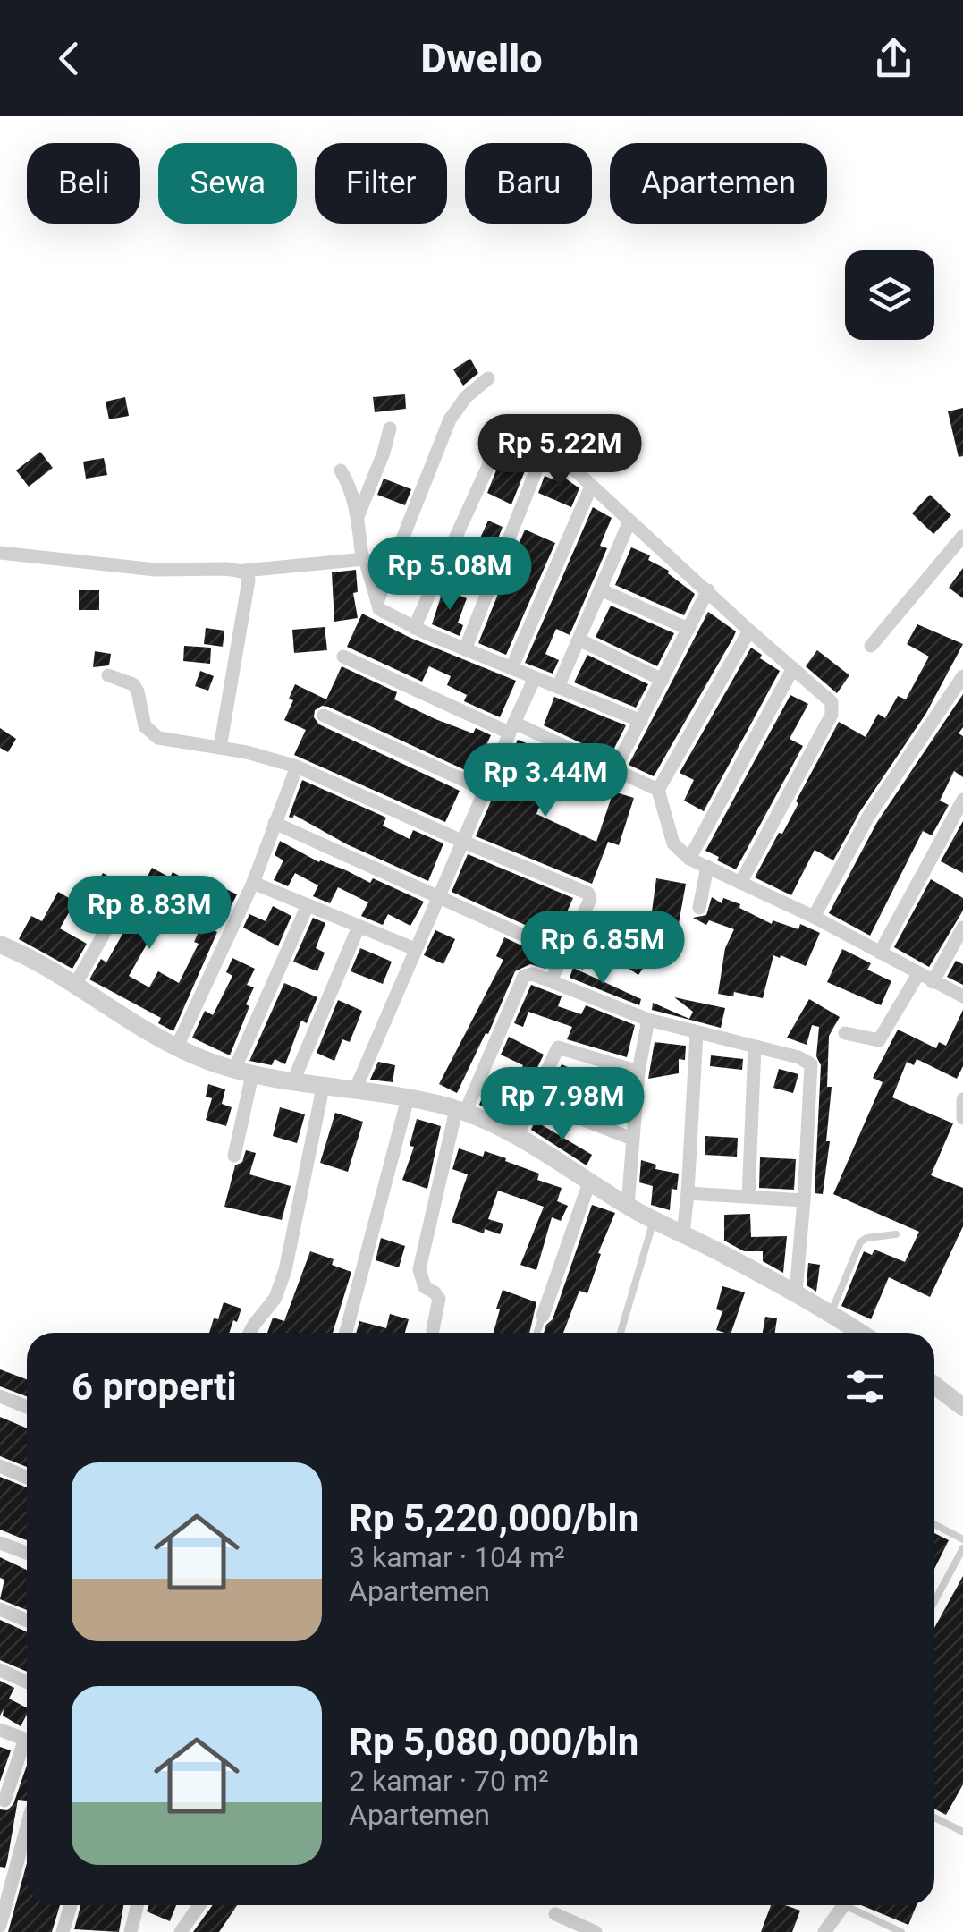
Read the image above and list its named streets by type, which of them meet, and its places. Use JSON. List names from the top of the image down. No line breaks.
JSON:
{"page":{"header":"Dwello","chip":["Beli","Sewa","Filter","Baru","Apartemen"],"price":["Rp 5.22M","Rp 5.08M","Rp 3.44M","Rp 8.83M","Rp 6.85M","Rp 7.98M"],"heading":"6 properti","list":[{"name":"Rp 5,220,000/bln","note":"3 kamar · 104 m² · Apartemen"},{"name":"Rp 5,080,000/bln","note":"2 kamar · 70 m² · Apartemen"}]}}
